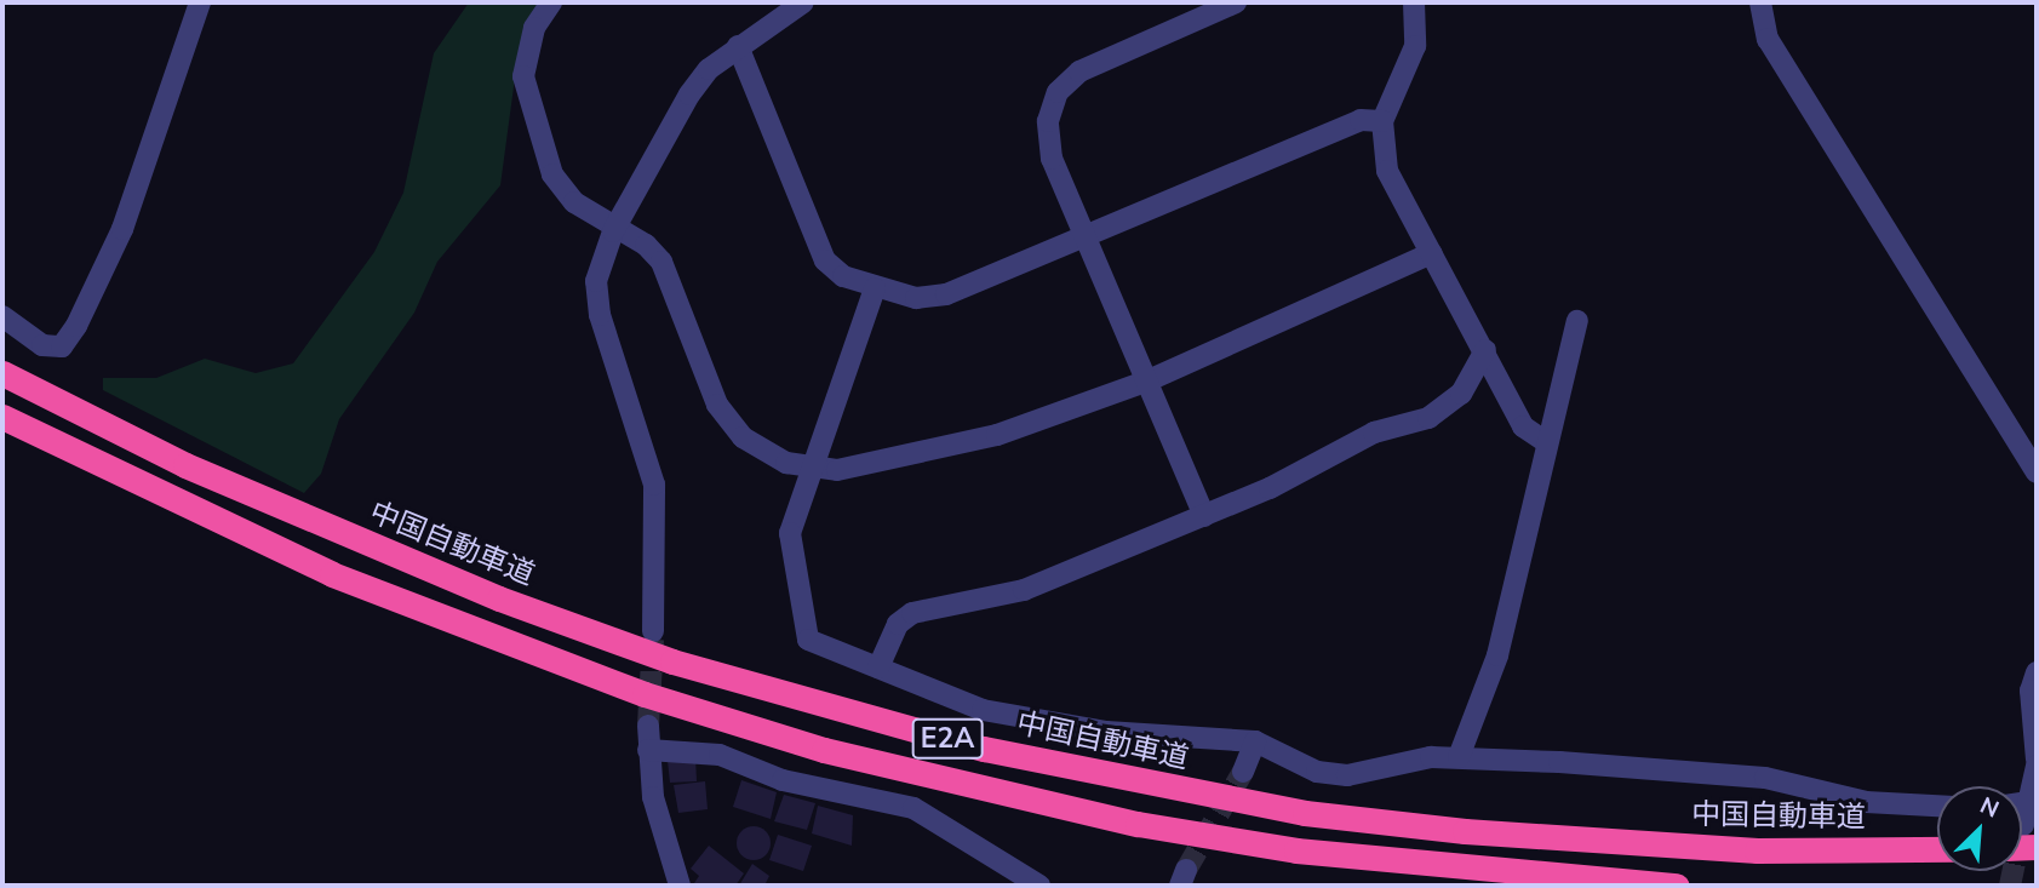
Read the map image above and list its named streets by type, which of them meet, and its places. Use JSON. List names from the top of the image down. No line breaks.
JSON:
{"streets":{"highway":["中国自動車道","E2A"]},"north":"top right"}
